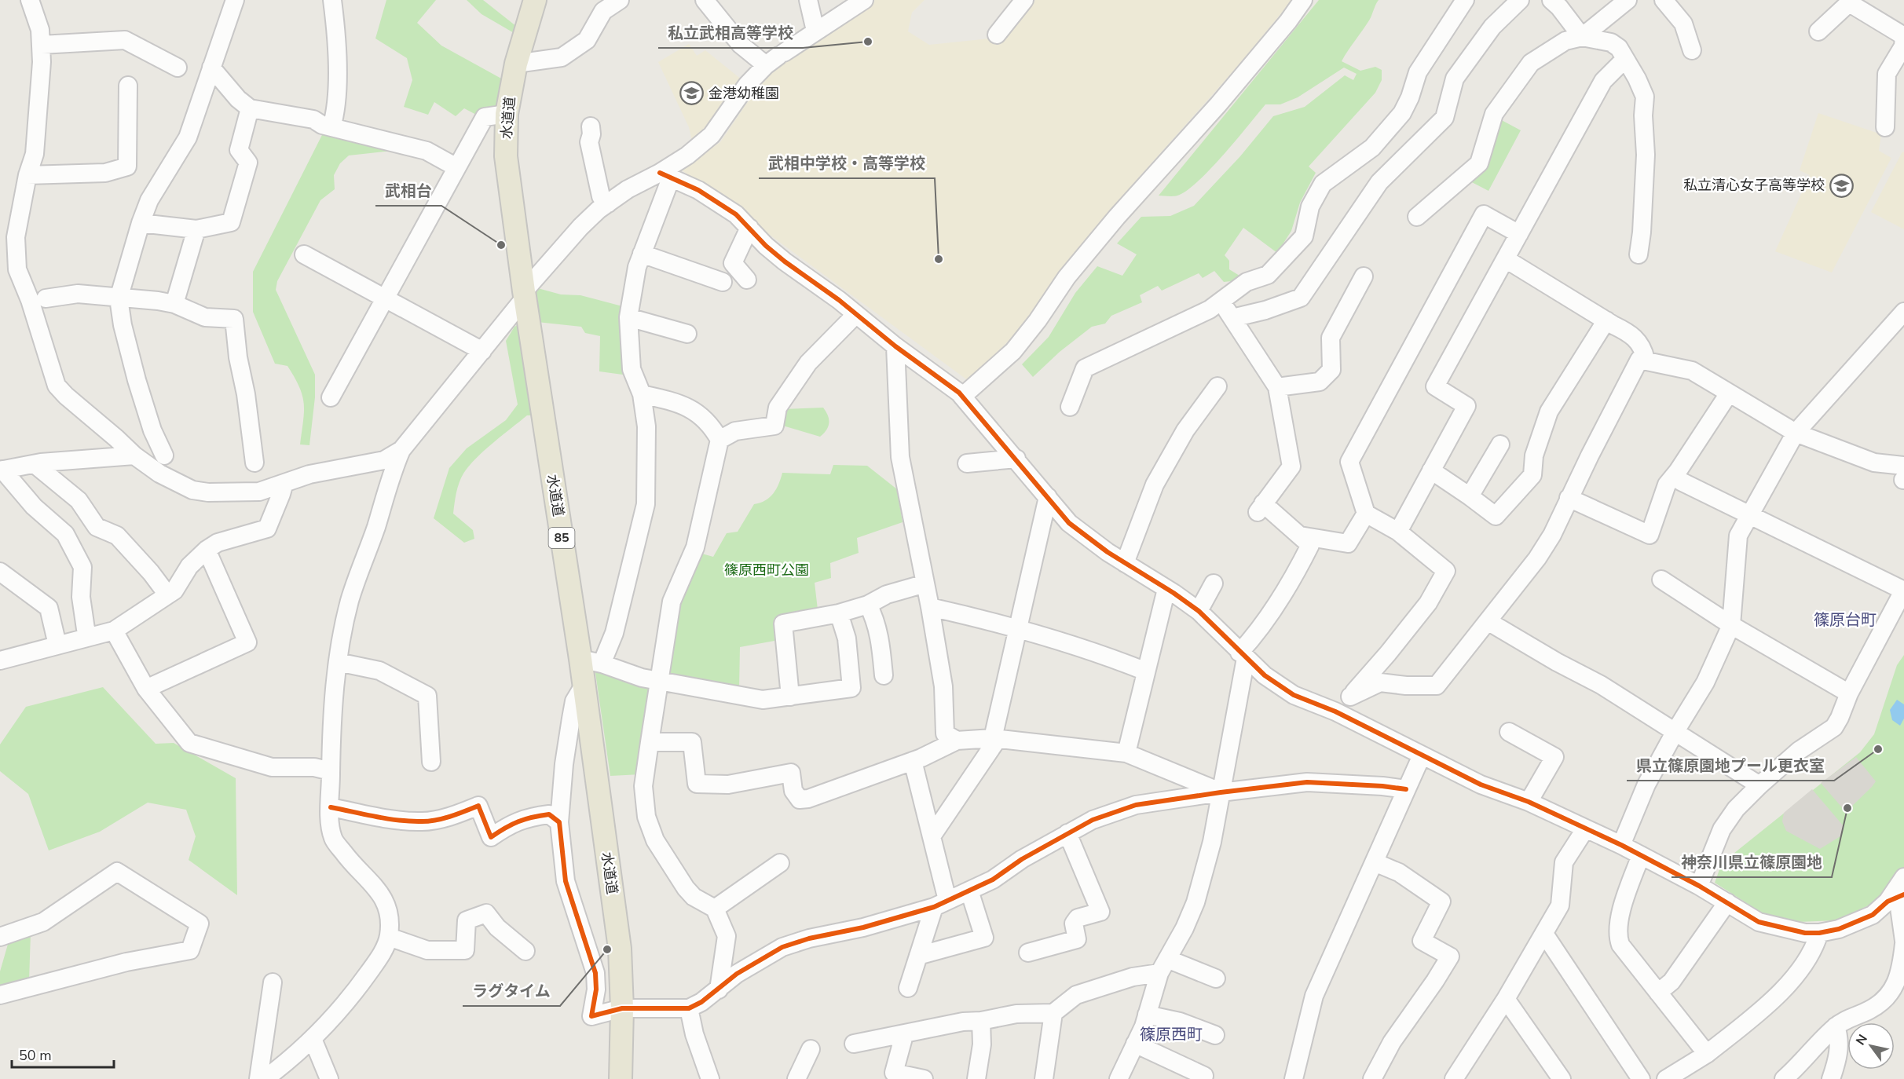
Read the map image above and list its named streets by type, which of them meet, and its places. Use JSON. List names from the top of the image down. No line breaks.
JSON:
{"streets":{"main road":["水道道","85"]},"districts":["篠原台町","篠原西町"],"parks":["篠原西町公園"],"places":{"other":["私立武相高等学校","武相台","武相中学校・高等学校","県立篠原園地プール更衣室","神奈川県立篠原園地","ラグタイム"],"school or university":["金港幼稚園","私立清心女子高等学校"]},"scale_bar":"50 m","north":"top left"}
